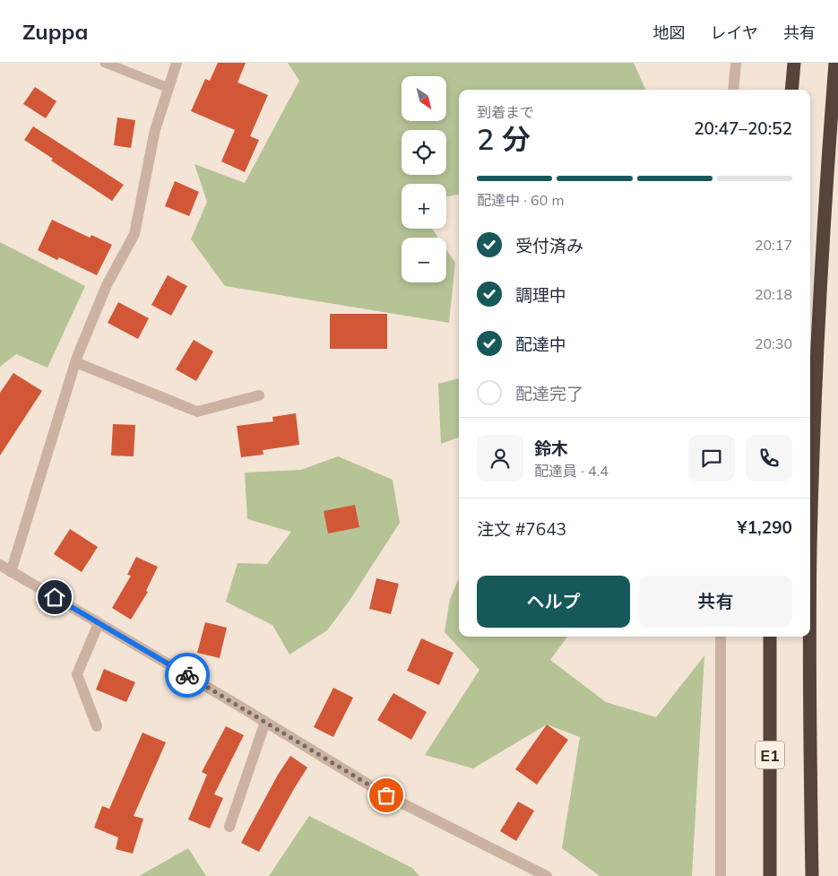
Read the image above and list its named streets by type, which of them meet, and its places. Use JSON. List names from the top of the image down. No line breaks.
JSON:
{"streets":{"highway":["E1"]},"north":"bottom right","page":{"header":"Zuppa","nav":["地図","レイヤ","共有"],"map_buttons":["+","−"],"heading":["2 分","到着まで","20:47–20:52"],"panel":["鈴木","配達員 · 4.4","注文 #7643","¥1,290"],"bar":"配達中 · 60 m","list":[["受付済み","20:17"],["調理中","20:18"],["配達中","20:30"],"配達完了"],"buttons":["ヘルプ","共有"]}}
